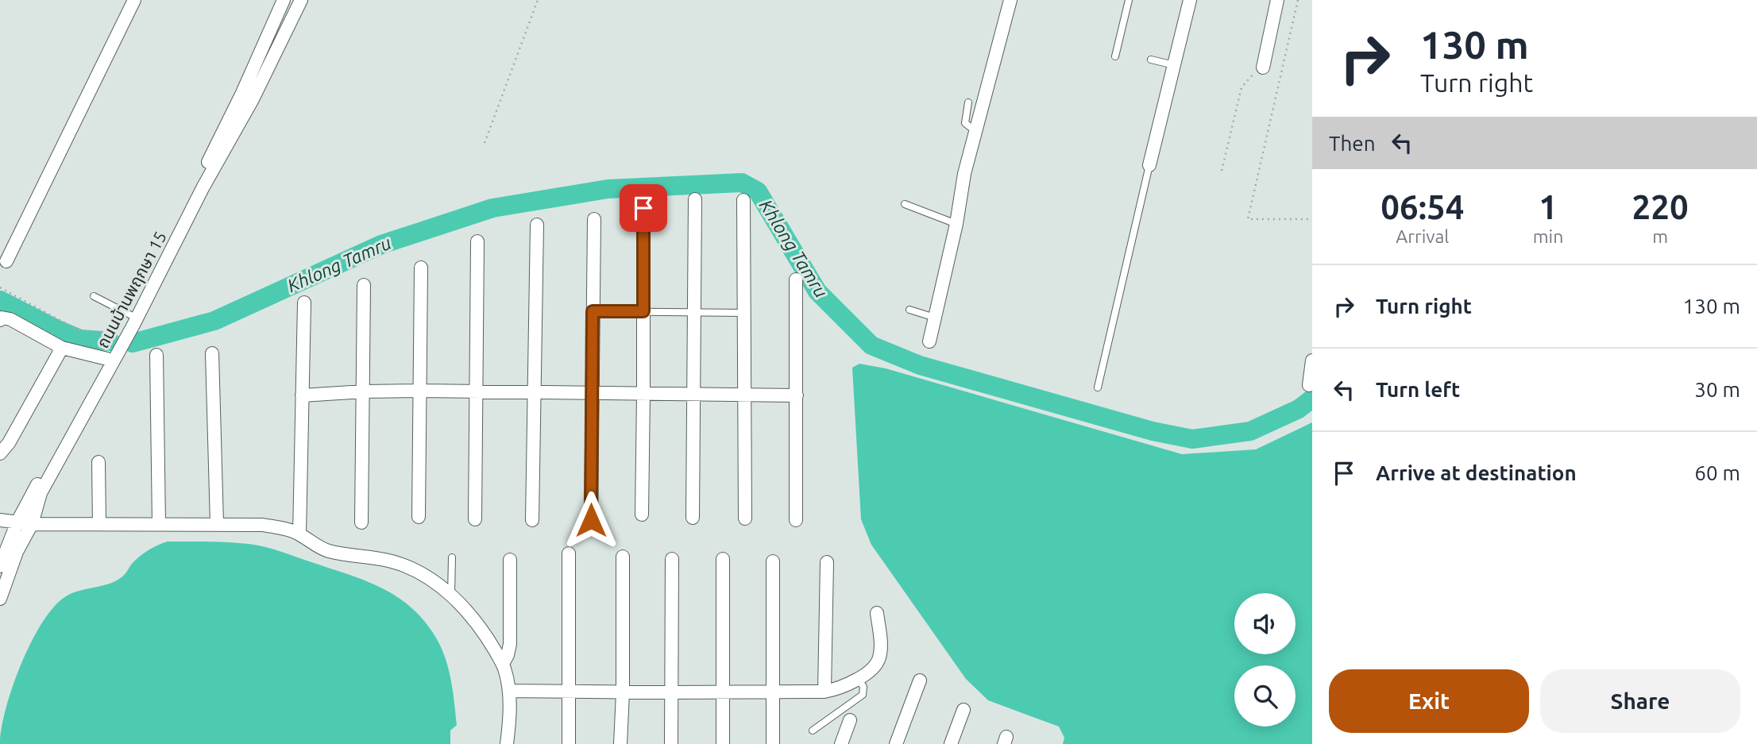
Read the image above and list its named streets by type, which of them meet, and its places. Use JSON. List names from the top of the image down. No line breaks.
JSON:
{"streets":{"street":["ถนนบ้านพฤกษา 15"]},"water":["Khlong Tamru"],"page":{"turn":["130 m","Turn right"],"then":"Then","eta":["06:54","Arrival","1","min","220","m"],"list":[{"name":"Turn right","value":"130 m"},{"name":"Turn left","value":"30 m"},{"name":"Arrive at destination","value":"60 m"}],"buttons":["Exit","Share"]}}
